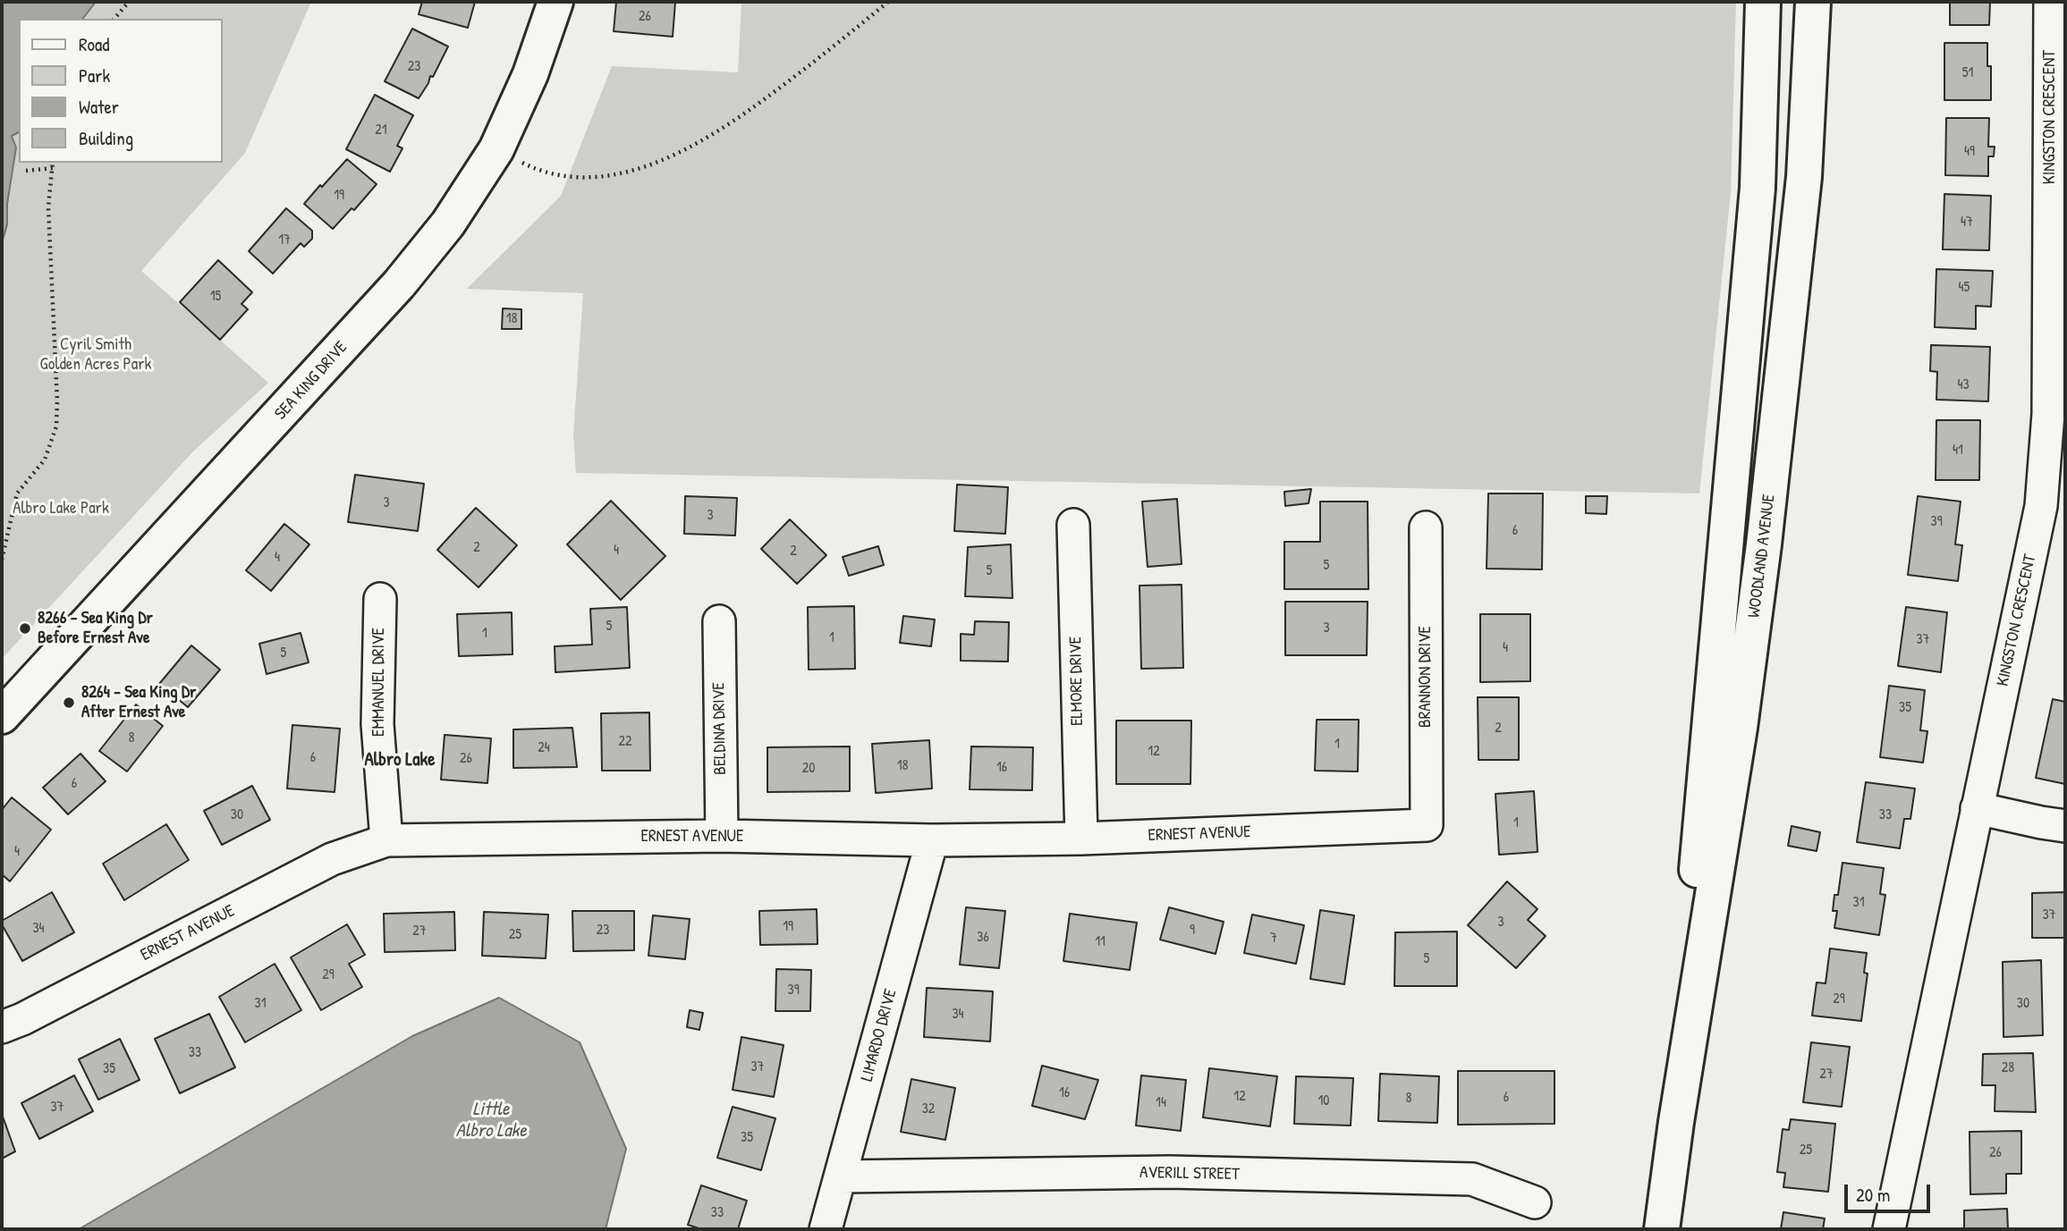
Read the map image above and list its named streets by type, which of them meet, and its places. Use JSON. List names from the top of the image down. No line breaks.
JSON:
{"streets":{"main road":["SEA KING DRIVE","WOODLAND AVENUE"],"street":["KINGSTON CRESCENT","BRANNON DRIVE","ELMORE DRIVE","EMMANUEL DRIVE","BELDINA DRIVE","ERNEST AVENUE","LIMARDO DRIVE","AVERILL STREET"]},"crossings":[["BRANNON DRIVE","ERNEST AVENUE"],["ELMORE DRIVE","ERNEST AVENUE"],["EMMANUEL DRIVE","ERNEST AVENUE"],["BELDINA DRIVE","ERNEST AVENUE"],["ERNEST AVENUE","LIMARDO DRIVE"],["LIMARDO DRIVE","AVERILL STREET"]],"districts":["Albro Lake"],"water":["Little Albro Lake"],"parks":["Cyril Smith Golden Acres Park","Albro Lake Park"],"places":["8266 - Sea King Dr Before Ernest Ave","8264 - Sea King Dr After Ernest Ave"],"house_numbers":["26","23","51","21","49","19","47","17","45","15","18","43","41","3","3","39","6","2","4","2","4","5","5","5","3","1","1","37","4","5","35","2","8","22","1","24","12","6","26","18","16","20","6","30","33","1","4","31","37","3","19","34","23","9","27","25","36","7","11","5","29","39","29","31","30","34","33","37","28","35","27","16","12","6","8","10","14","37","32","35","25","26","33"],"legend":["Road","Park","Water","Building"],"scale_bar":"20 m"}
